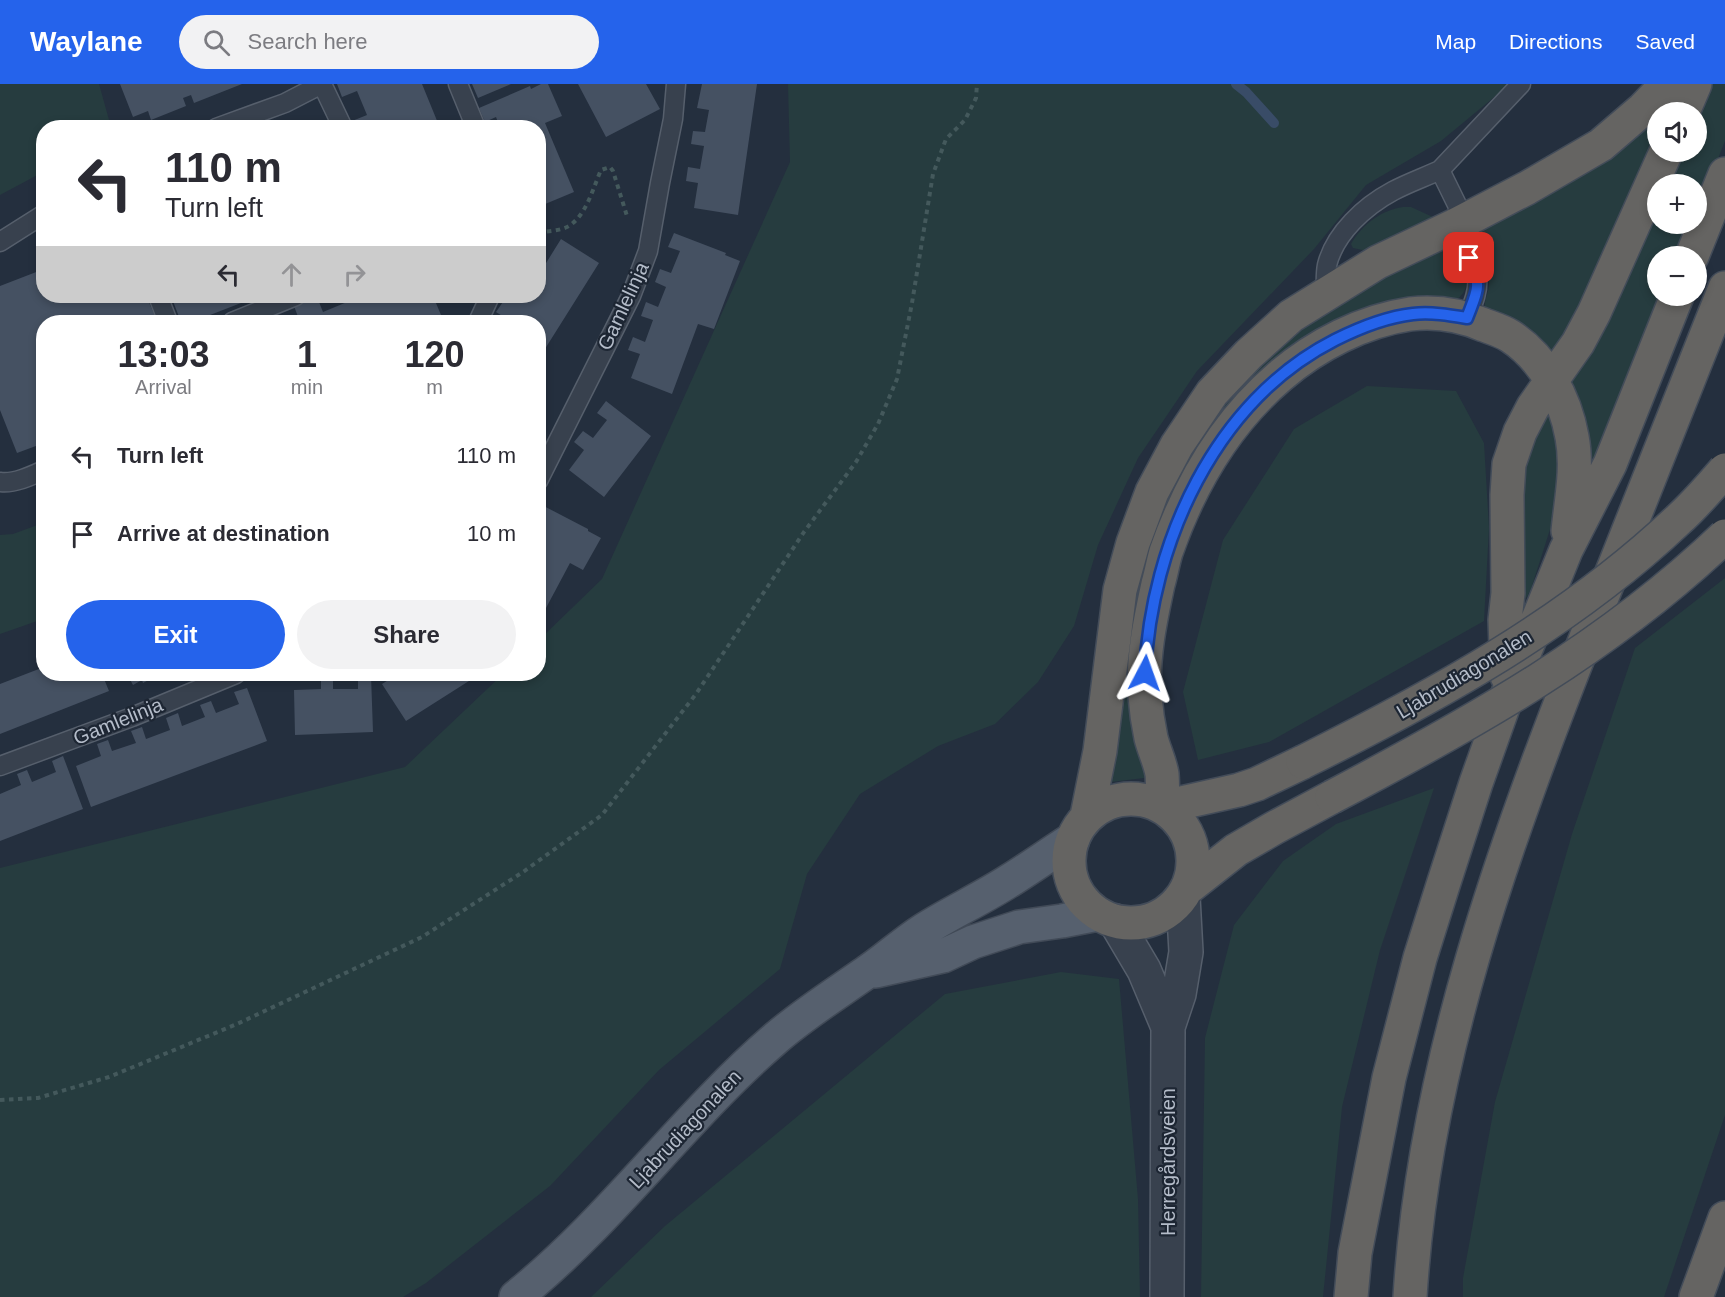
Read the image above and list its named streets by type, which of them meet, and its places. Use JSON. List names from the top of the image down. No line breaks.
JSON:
{"streets":{"highway":["Ljabrudiagonalen"],"street":["Herregårdsveien"],"lane":["Gamlelinja"]},"crossings":[["Ljabrudiagonalen","Herregårdsveien"]],"page":{"header":"Waylane","search":"Search here","nav":["Map","Directions","Saved"],"map_buttons":["+","−"],"turn":["110 m","Turn left"],"eta":["13:03","Arrival","1","min","120","m"],"list":[{"name":"Turn left","value":"110 m"},{"name":"Arrive at destination","value":"10 m"}],"buttons":["Exit","Share"]}}
